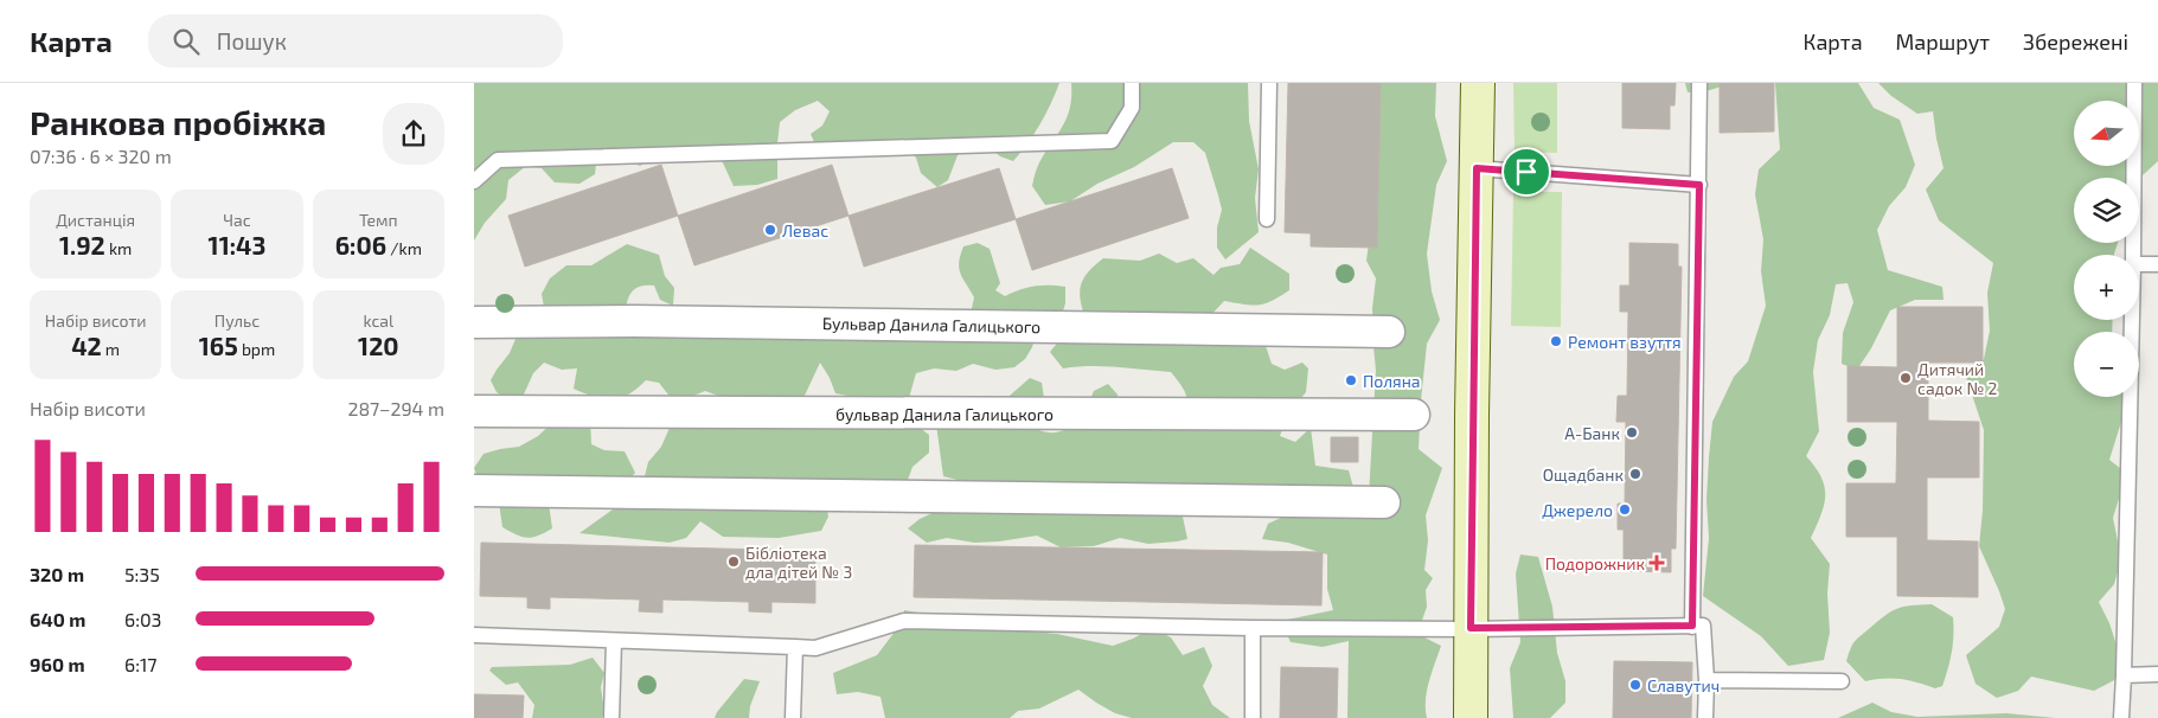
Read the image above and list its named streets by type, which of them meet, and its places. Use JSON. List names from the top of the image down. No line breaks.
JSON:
{"streets":{"street":["Бульвар Данила Галицького","бульвар Данила Галицького"]},"places":{"other":["Левас","Ремонт взуття","Дитячий садок № 2","Поляна","А-Банк","Ощадбанк","Джерело","Бібліотека дла дітей № 3","Славутич"],"health":["Подорожник"]},"north":"left","page":{"header":"Карта","search":"Пошук","nav":["Карта","Маршрут","Збережені"],"heading":["Ранкова пробіжка","07:36 · 6 × 320 m"],"map_buttons":["+","−"],"stats":[["Дистанція","1.92 km"],["Час","11:43"],["Темп","6:06 /km"],["Набір висоти","42 m"],["Пульс","165 bpm"],["kcal","120"]],"chart":["Набір висоти","287–294 m"],"list":[{"name":"320 m","note":"5:35"},{"name":"640 m","note":"6:03"},{"name":"960 m","note":"6:17"}]}}
